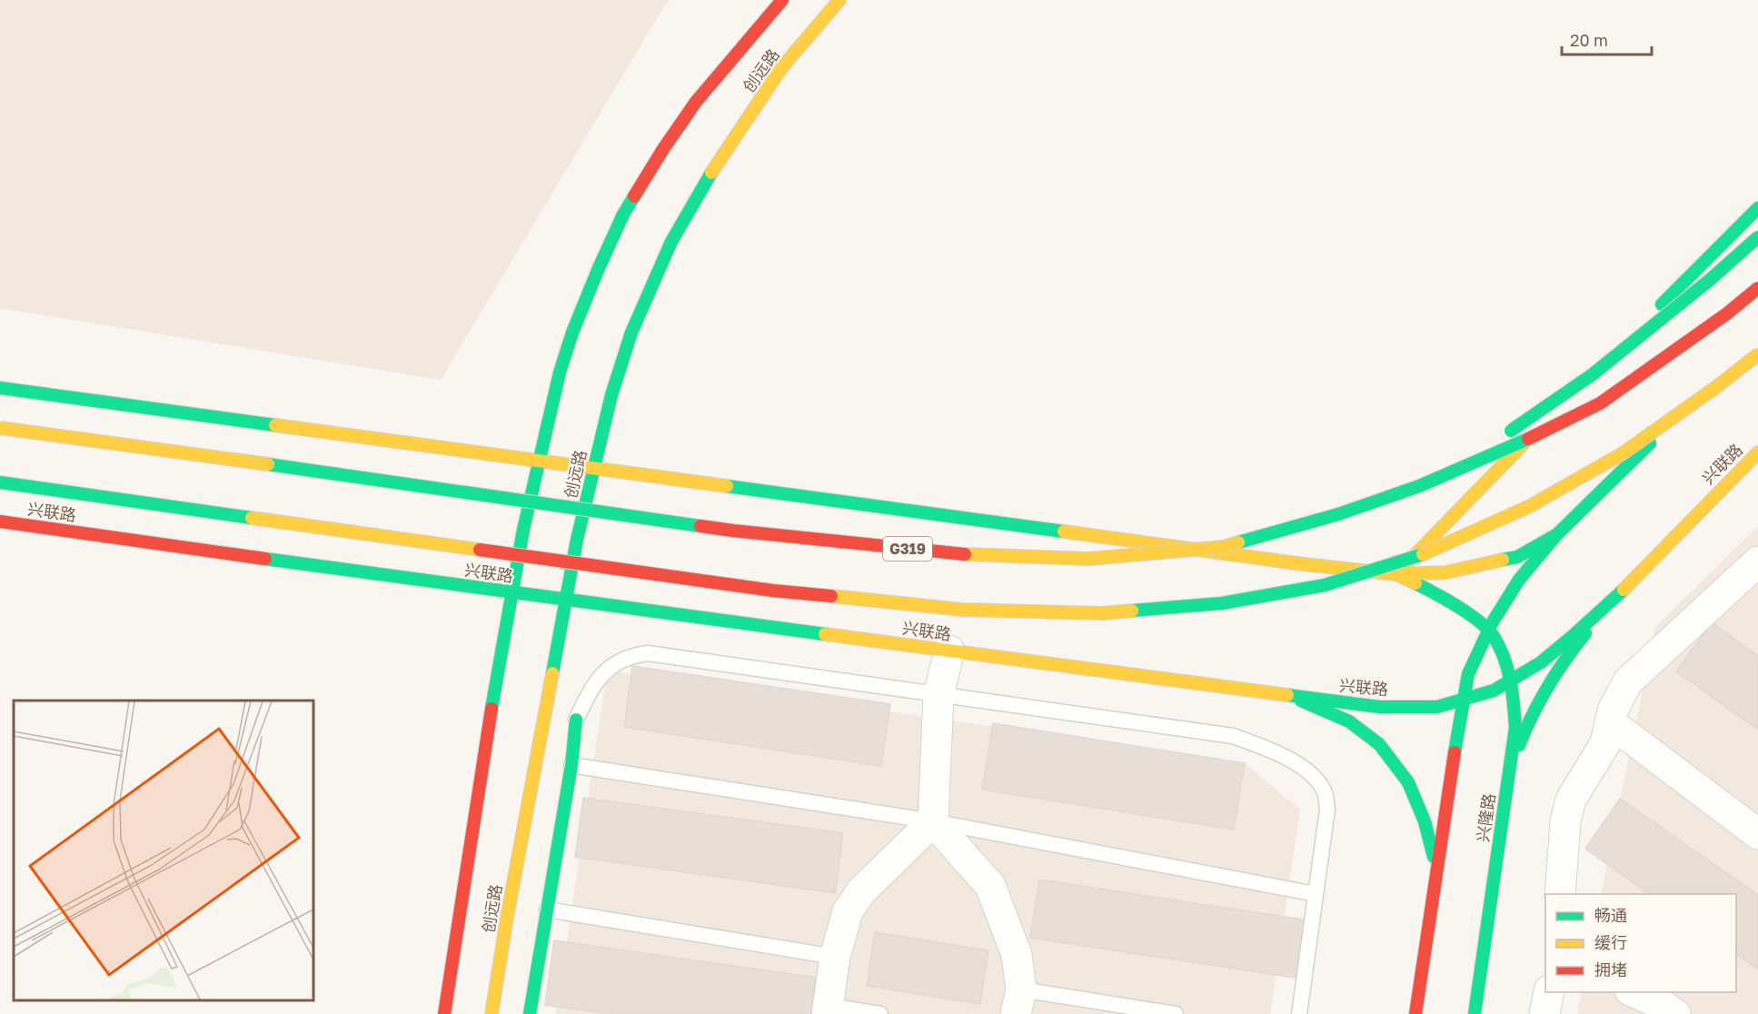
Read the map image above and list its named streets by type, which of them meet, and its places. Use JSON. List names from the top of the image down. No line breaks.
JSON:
{"streets":{"main road":["创远路","兴联路","G319","兴隆路"]},"crossings":[["创远路","兴联路"],["兴联路","兴隆路"]],"legend":["畅通","缓行","拥堵"],"scale_bar":"20 m"}
